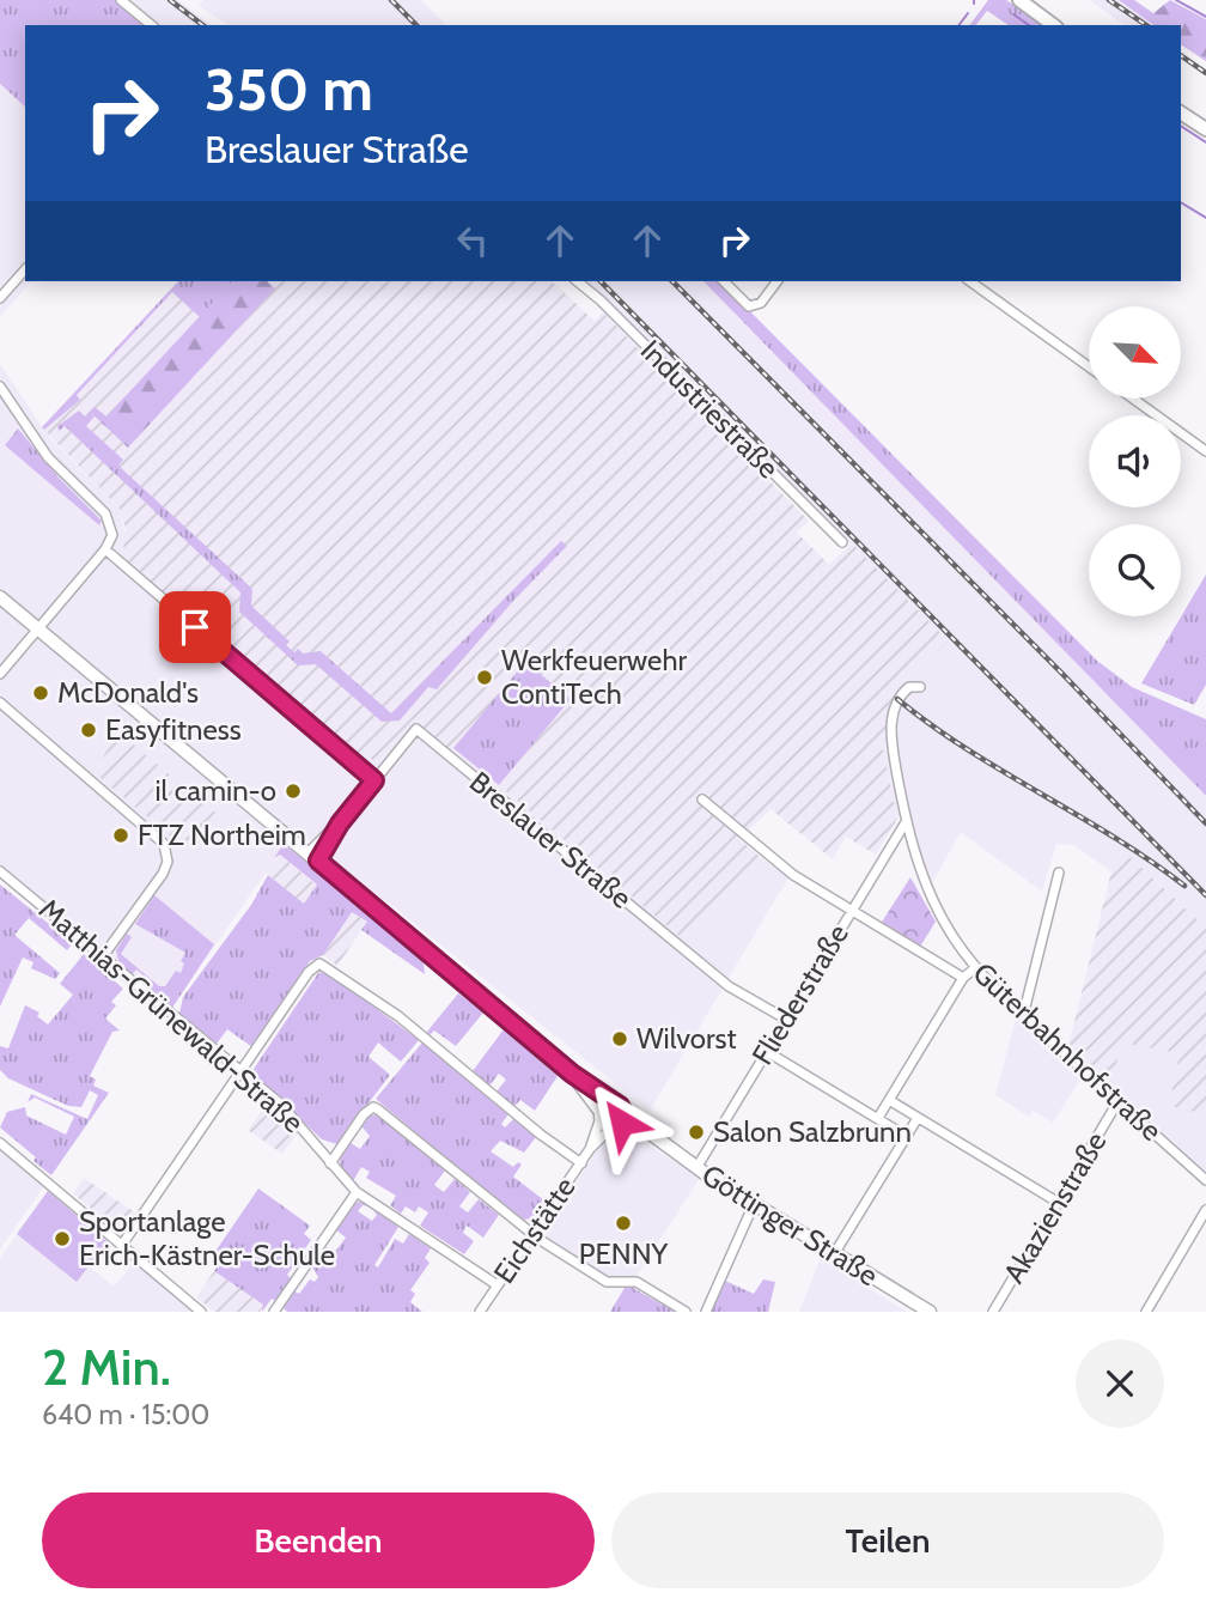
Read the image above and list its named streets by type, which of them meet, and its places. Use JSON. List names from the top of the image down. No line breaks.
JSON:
{"streets":{"main road":["Göttinger Straße"],"street":["Industriestraße","Breslauer Straße","Fliederstraße","Matthias-Grünewald-Straße","Güterbahnhofstraße","Akazienstraße","Eichstätte"]},"crossings":[["Breslauer Straße","Fliederstraße"],["Breslauer Straße","Göttinger Straße"],["Fliederstraße","Güterbahnhofstraße"],["Fliederstraße","Göttinger Straße"],["Matthias-Grünewald-Straße","Eichstätte"],["Güterbahnhofstraße","Akazienstraße"],["Göttinger Straße","Eichstätte"]],"places":["Werkfeuerwehr ContiTech","McDonald's","Easyfitness","il camin-o","FTZ Northeim","Wilvorst","Salon Salzbrunn","PENNY","Sportanlage Erich-Kästner-Schule"],"north":"bottom right","page":{"turn":["350 m","Breslauer Straße"],"heading":["2 Min.","640 m · 15:00"],"buttons":["Beenden","Teilen"]}}
